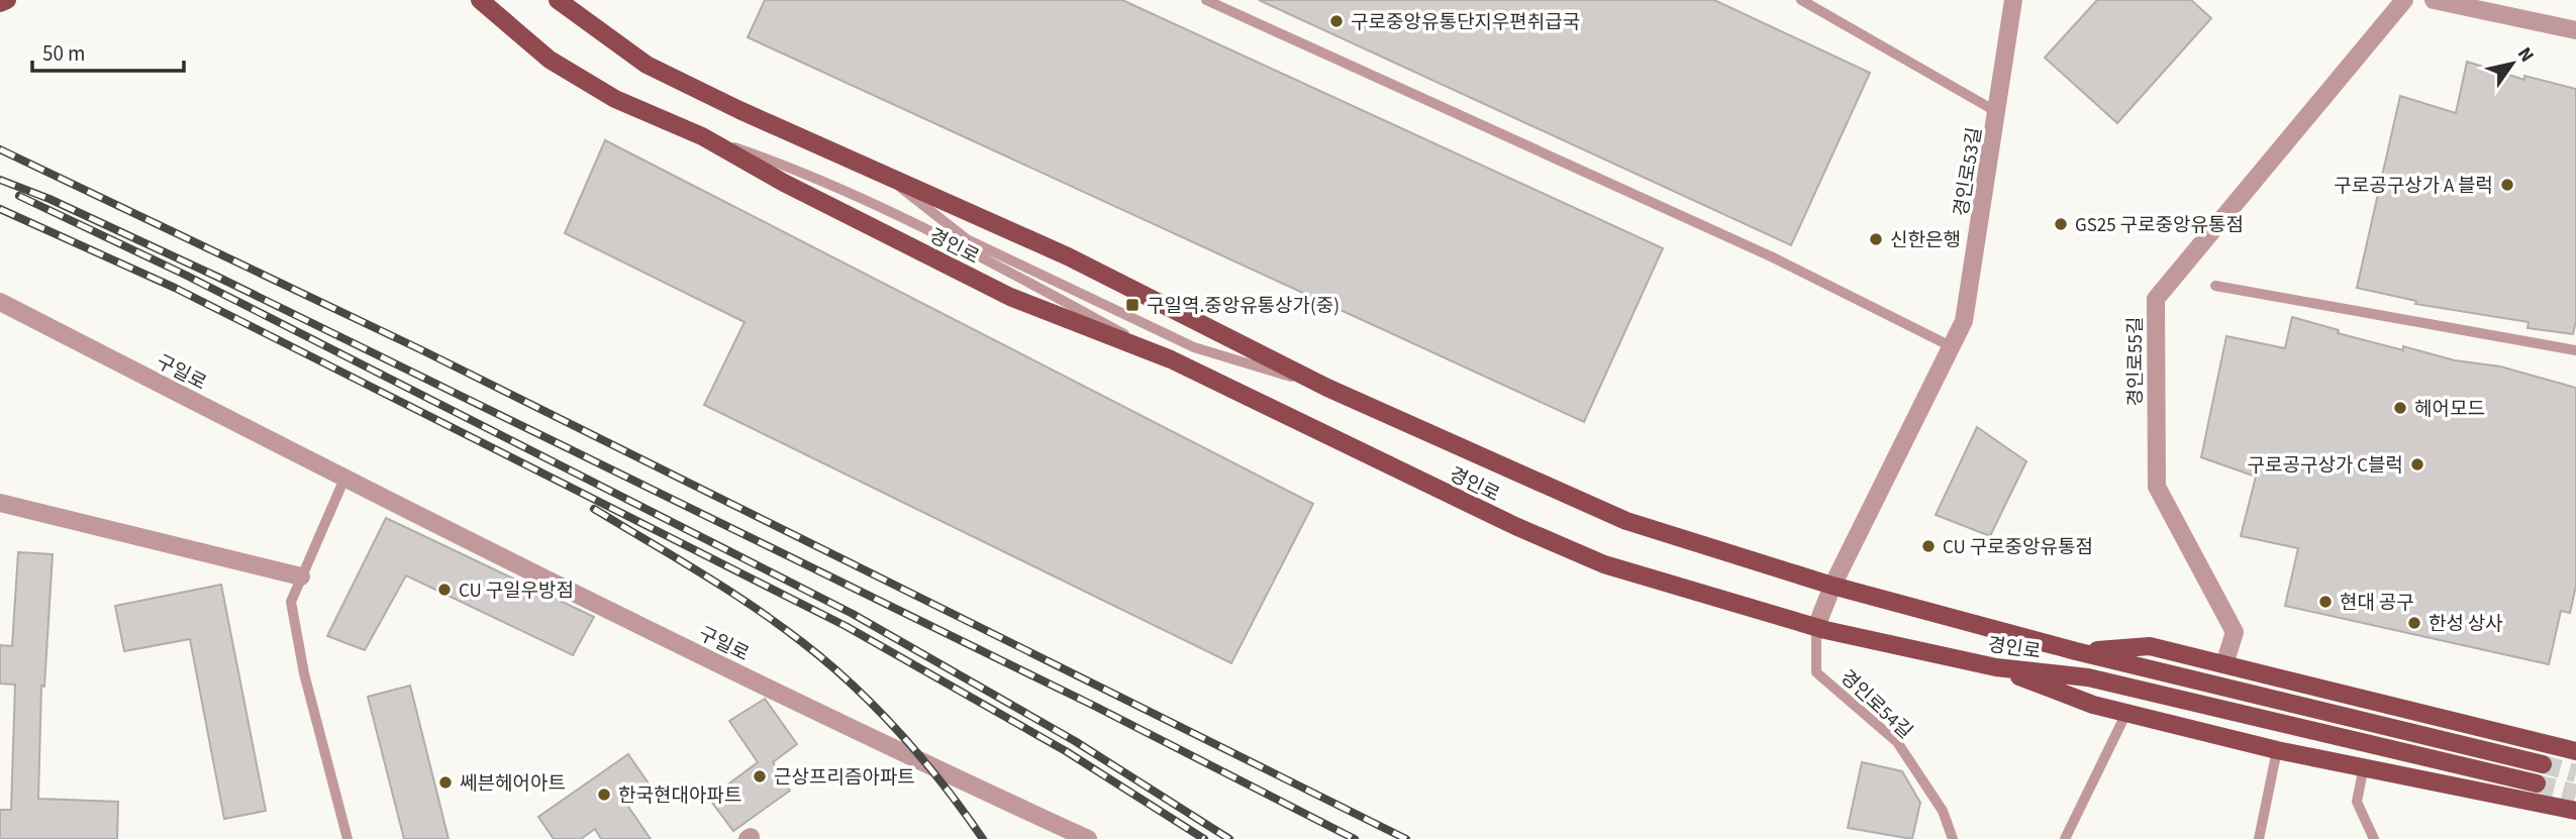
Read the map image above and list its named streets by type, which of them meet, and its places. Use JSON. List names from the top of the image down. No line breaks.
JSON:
{"streets":{"main road":["경인로"],"street":["경인로53길","경인로55길","구일로"],"lane":["경인로54길"]},"crossings":[["경인로53길","경인로"],["경인로53길","경인로54길"],["경인로","경인로54길"]],"places":{"other":["구로중앙유통단지우편취급국","구로공구상가 A 블럭","GS25 구로중앙유통점","신한은행","헤어모드","구로공구상가 C블럭","CU 구로중앙유통점","CU 구일우방점","현대 공구","한성 상사","근상프리즘아파트","쎄븐헤어아트","한국현대아파트"],"transit":["구일역.중앙유통상가(중)"]},"scale_bar":"50 m","north":"top right"}
